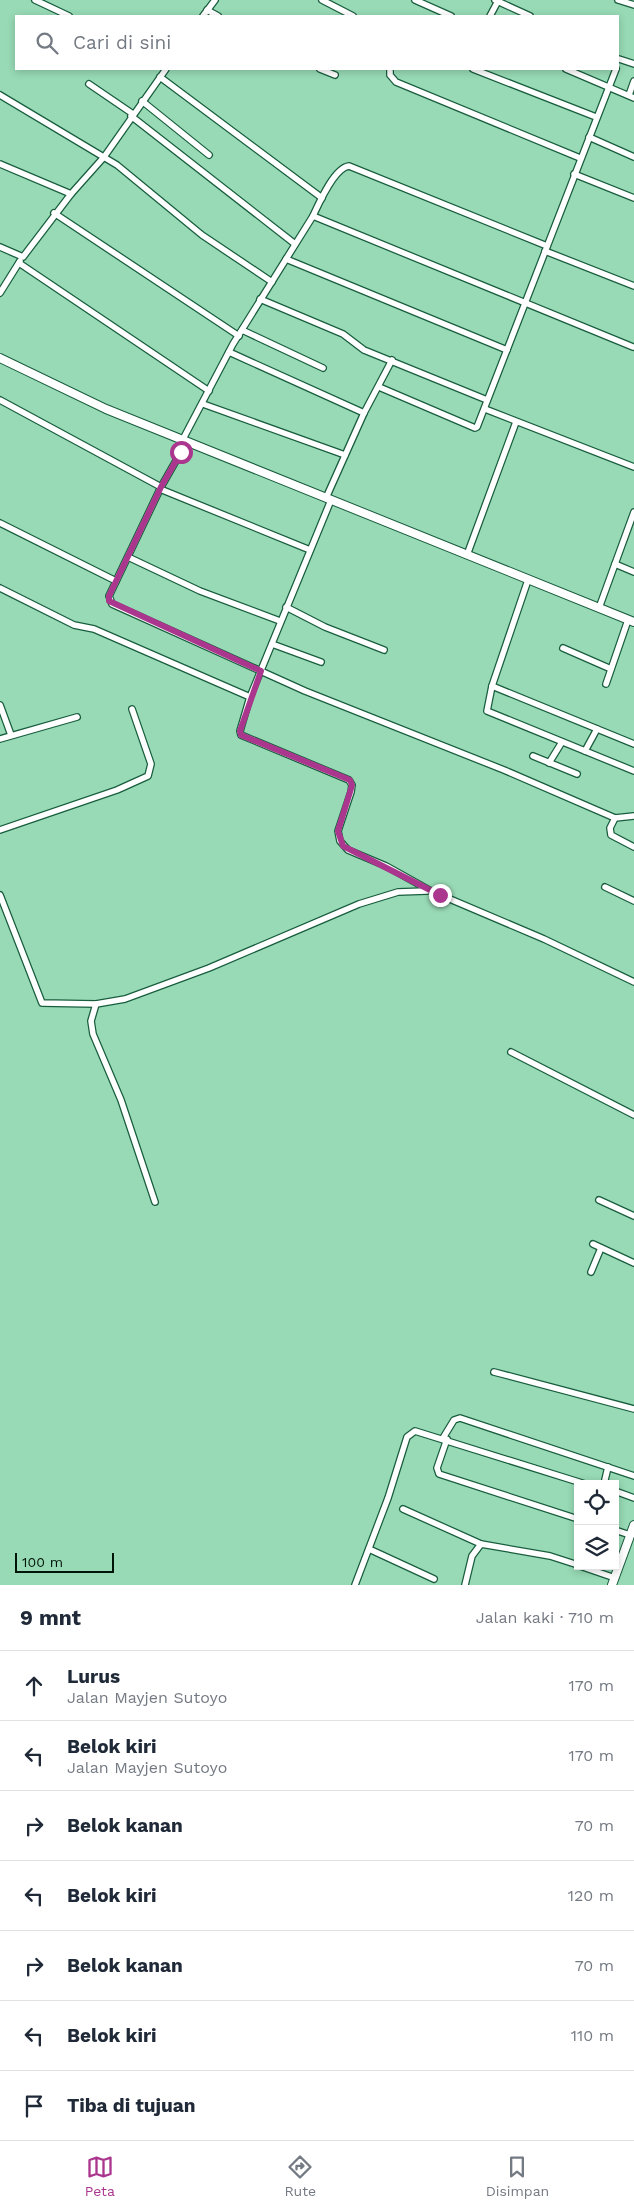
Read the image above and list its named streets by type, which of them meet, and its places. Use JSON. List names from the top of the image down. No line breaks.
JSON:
{"scale_bar":"100 m","page":{"search":"Cari di sini","scale":"100 m","heading":["9 mnt","Jalan kaki · 710 m"],"list":[["Lurus","Jalan Mayjen Sutoyo","170 m"],["Belok kiri","Jalan Mayjen Sutoyo","170 m"],["Belok kanan","70 m"],["Belok kiri","120 m"],["Belok kanan","70 m"],["Belok kiri","110 m"],"Tiba di tujuan"],"nav":["Peta","Rute","Disimpan"]}}
